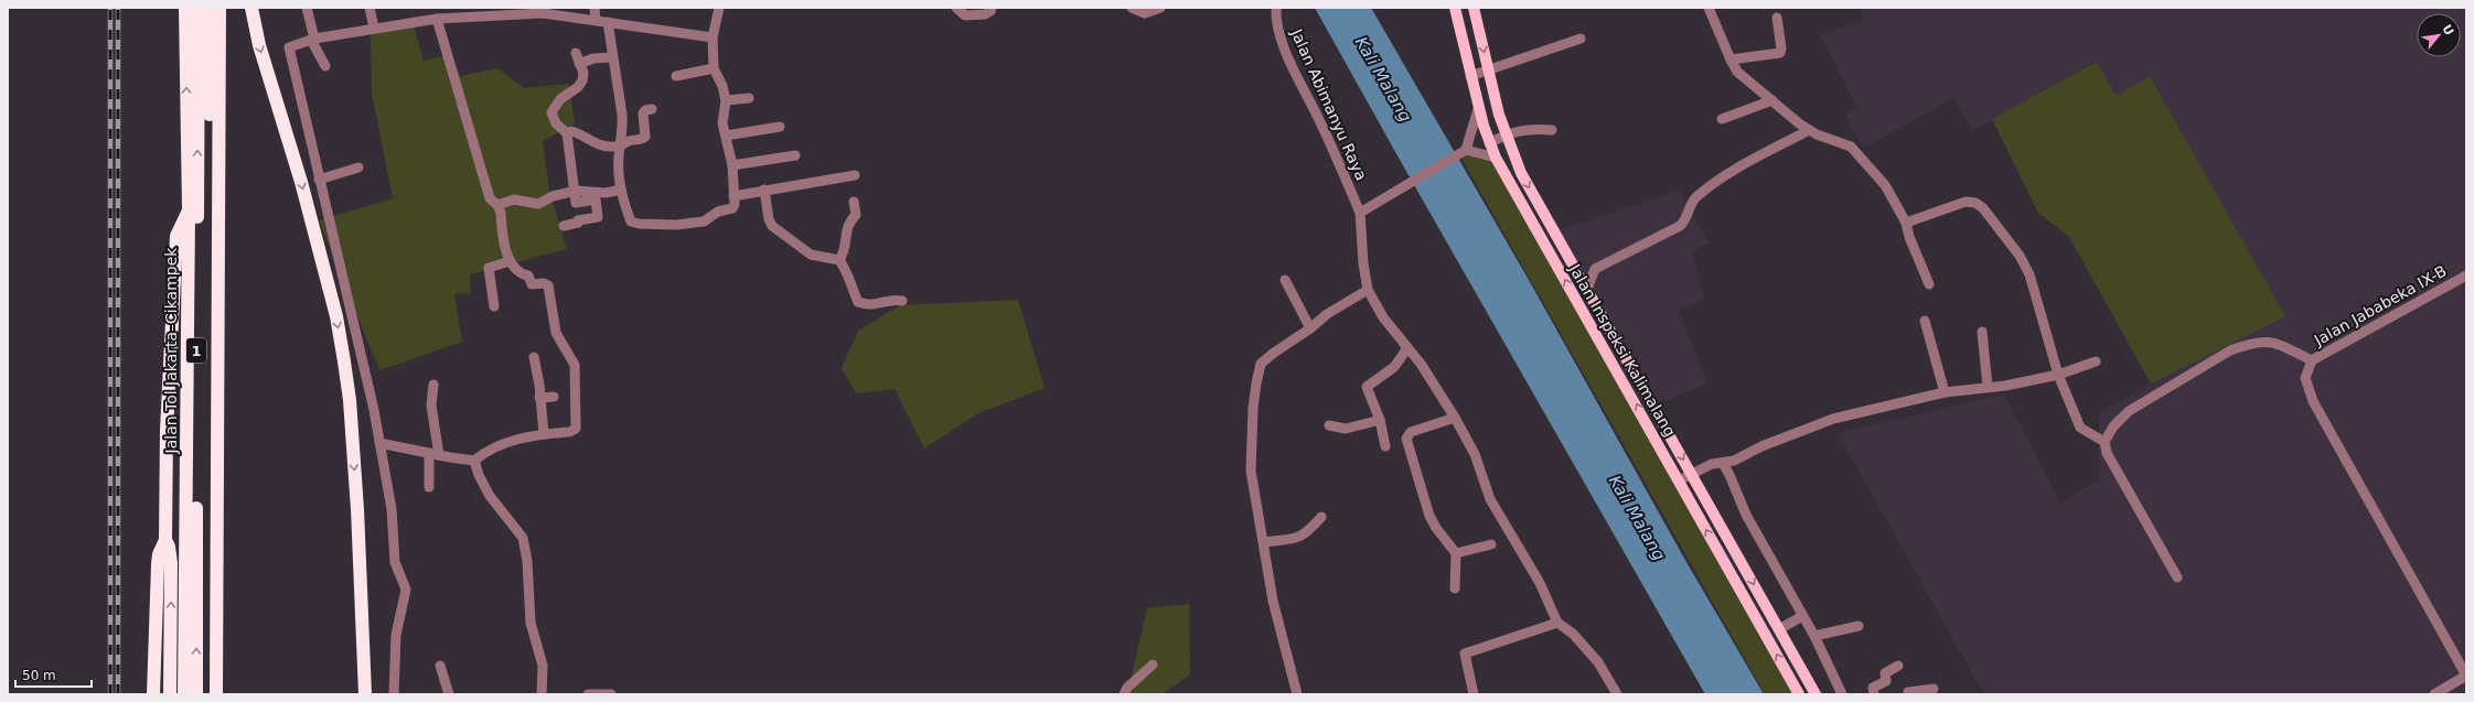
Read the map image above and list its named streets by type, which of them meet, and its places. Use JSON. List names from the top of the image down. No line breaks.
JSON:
{"streets":{"highway":["Jalan Tol Jakarta–Cikampek","1"],"main road":["Jalan Inspeksi Kalimalang"],"street":["Jalan Abimanyu Raya","Jalan Jababeka IX-B"]},"water":["Kali Malang"],"scale_bar":"50 m","north":"top right"}
